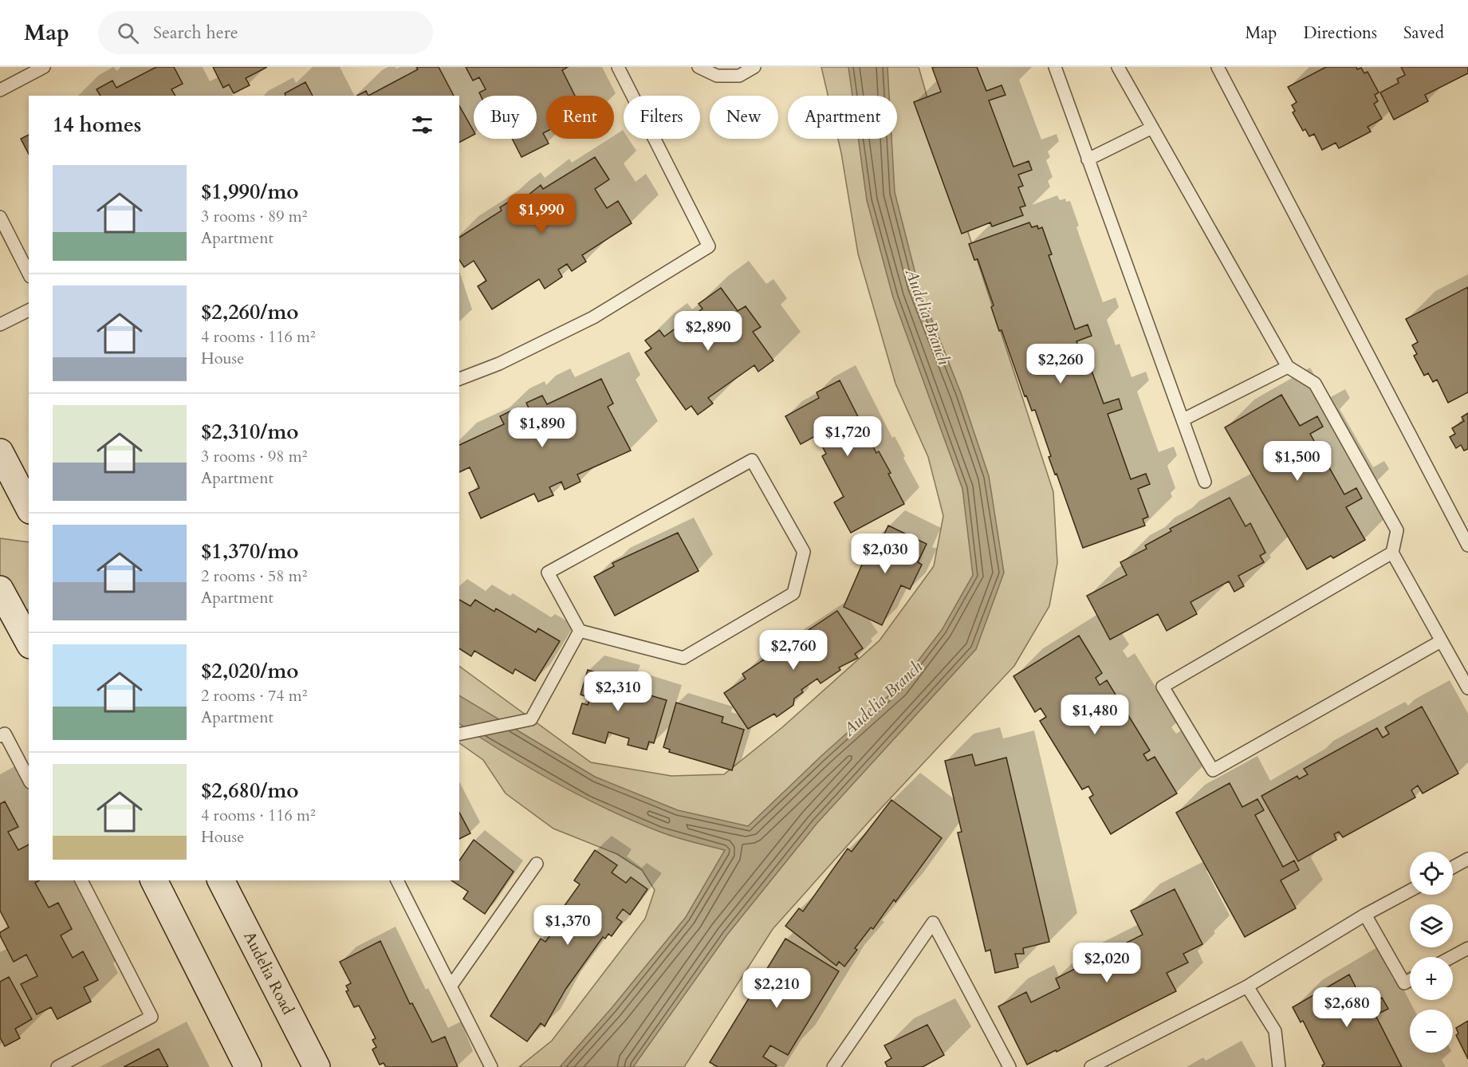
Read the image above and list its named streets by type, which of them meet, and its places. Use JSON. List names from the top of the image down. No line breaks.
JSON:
{"streets":{"main road":["Audelia Road"]},"water":["Audelia Branch"],"page":{"header":"Map","search":"Search here","nav":["Map","Directions","Saved"],"chip":["Buy","Rent","Filters","New","Apartment"],"heading":"14 homes","list":[{"name":"$1,990/mo","note":"3 rooms · 89 m² · Apartment"},{"name":"$2,260/mo","note":"4 rooms · 116 m² · House"},{"name":"$2,310/mo","note":"3 rooms · 98 m² · Apartment"},{"name":"$1,370/mo","note":"2 rooms · 58 m² · Apartment"},{"name":"$2,020/mo","note":"2 rooms · 74 m² · Apartment"},{"name":"$2,680/mo","note":"4 rooms · 116 m² · House"}],"price":["$1,990","$2,890","$2,260","$1,890","$1,720","$1,500","$2,030","$2,760","$2,310","$1,480","$1,370","$2,020","$2,210","$2,680"],"map_buttons":["+","−"]}}
